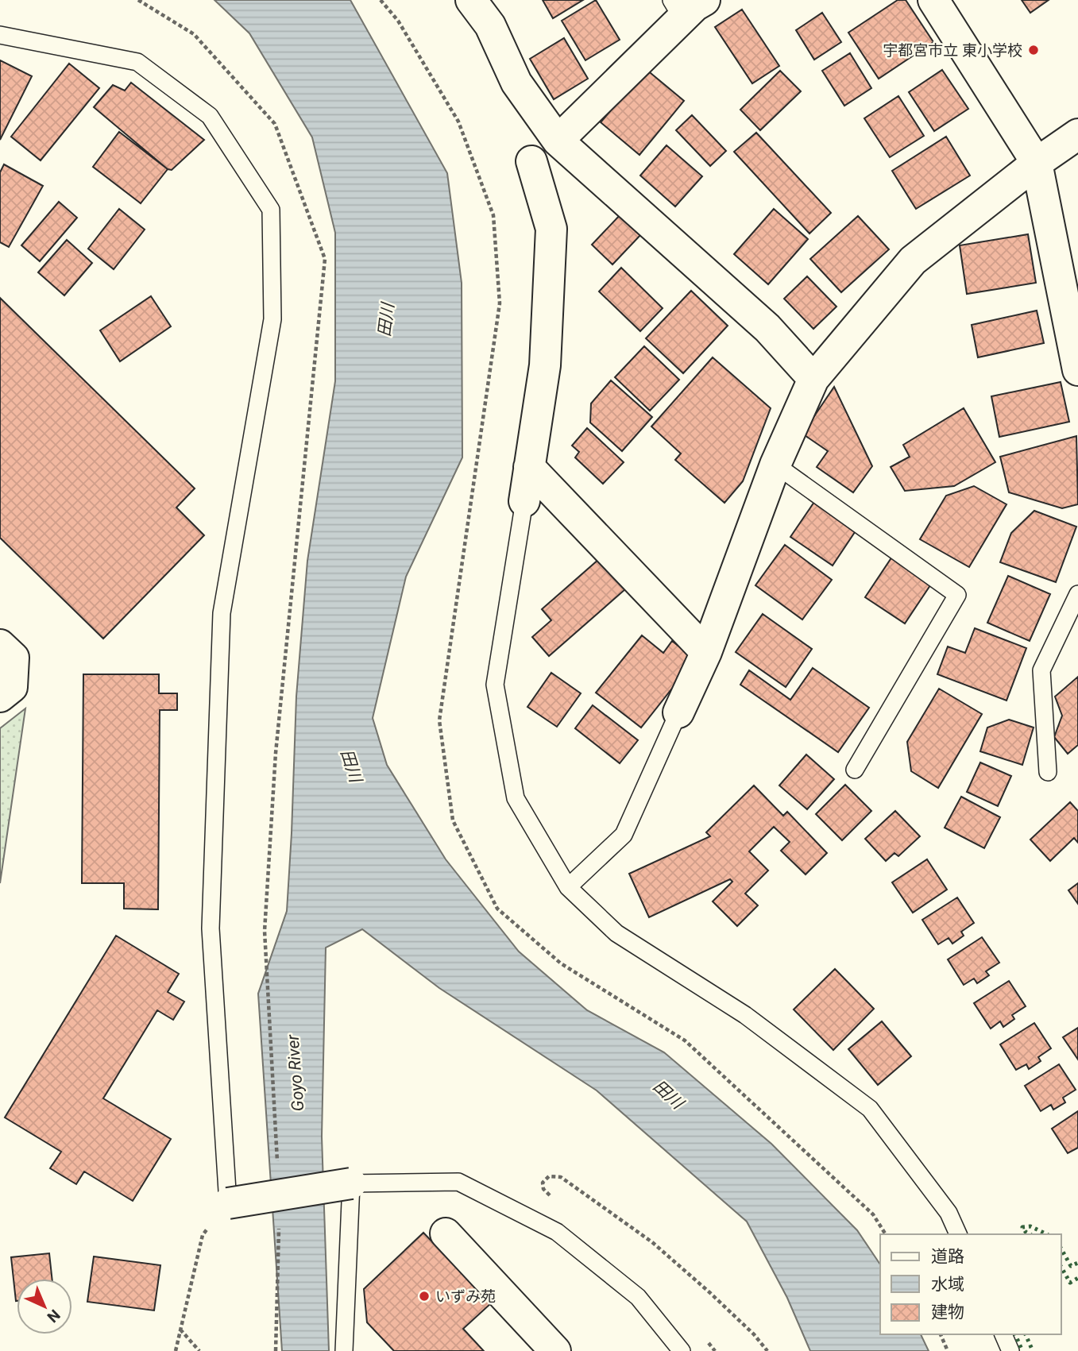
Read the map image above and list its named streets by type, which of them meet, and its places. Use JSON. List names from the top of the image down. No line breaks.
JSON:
{"water":["田川","Goyo River"],"places":["宇都宮市立 東小学校","いずみ苑"],"legend":["道路","水域","建物"],"north":"bottom right"}
